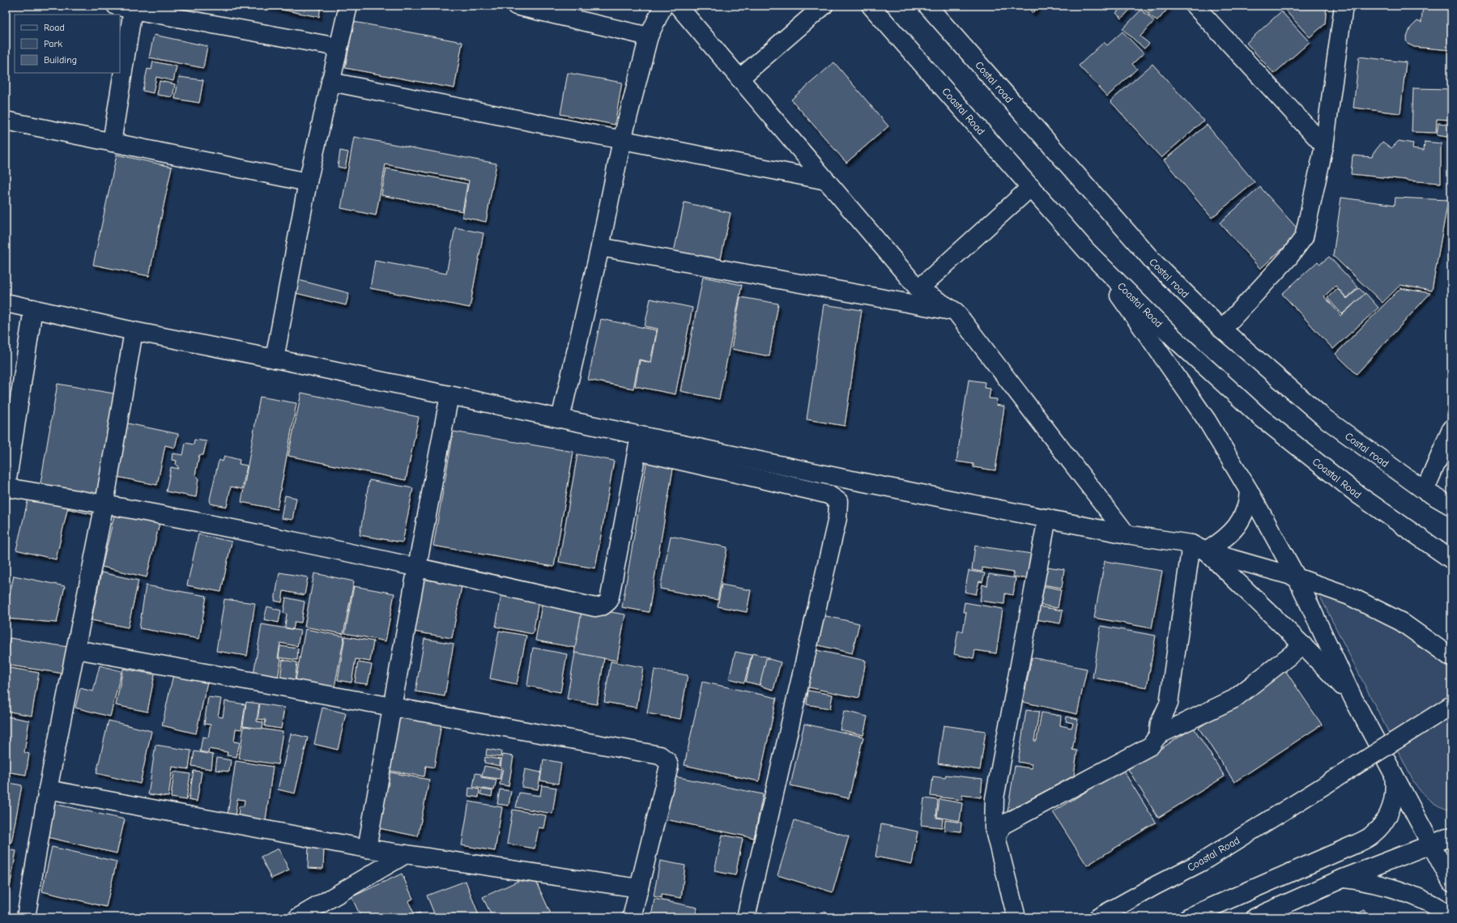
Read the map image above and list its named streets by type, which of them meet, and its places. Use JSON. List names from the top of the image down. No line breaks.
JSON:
{"streets":{"main road":["Costal road","Coastal Road"]},"legend":["Road","Park","Building"]}
